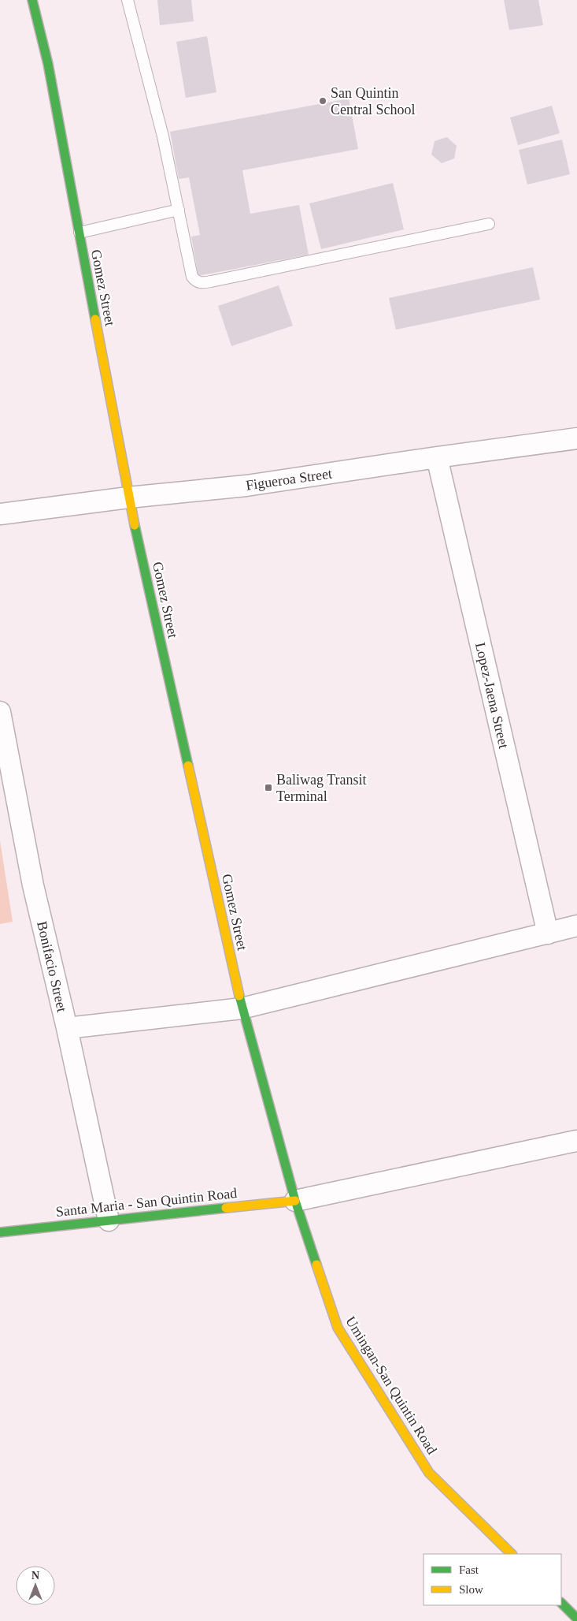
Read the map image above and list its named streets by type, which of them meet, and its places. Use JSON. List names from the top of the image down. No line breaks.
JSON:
{"streets":{"main road":["Gomez Street","Santa Maria - San Quintin Road","Umingan-San Quintin Road"],"street":["Figueroa Street","Lopez-Jaena Street","Bonifacio Street"]},"crossings":[["Gomez Street","Figueroa Street"],["Gomez Street","Santa Maria - San Quintin Road"],["Gomez Street","Umingan-San Quintin Road"],["Figueroa Street","Lopez-Jaena Street"],["Bonifacio Street","Santa Maria - San Quintin Road"],["Santa Maria - San Quintin Road","Umingan-San Quintin Road"]],"places":{"other":["San Quintin Central School"],"transit":["Baliwag Transit Terminal"]},"legend":["Fast","Slow"],"north":"top"}
